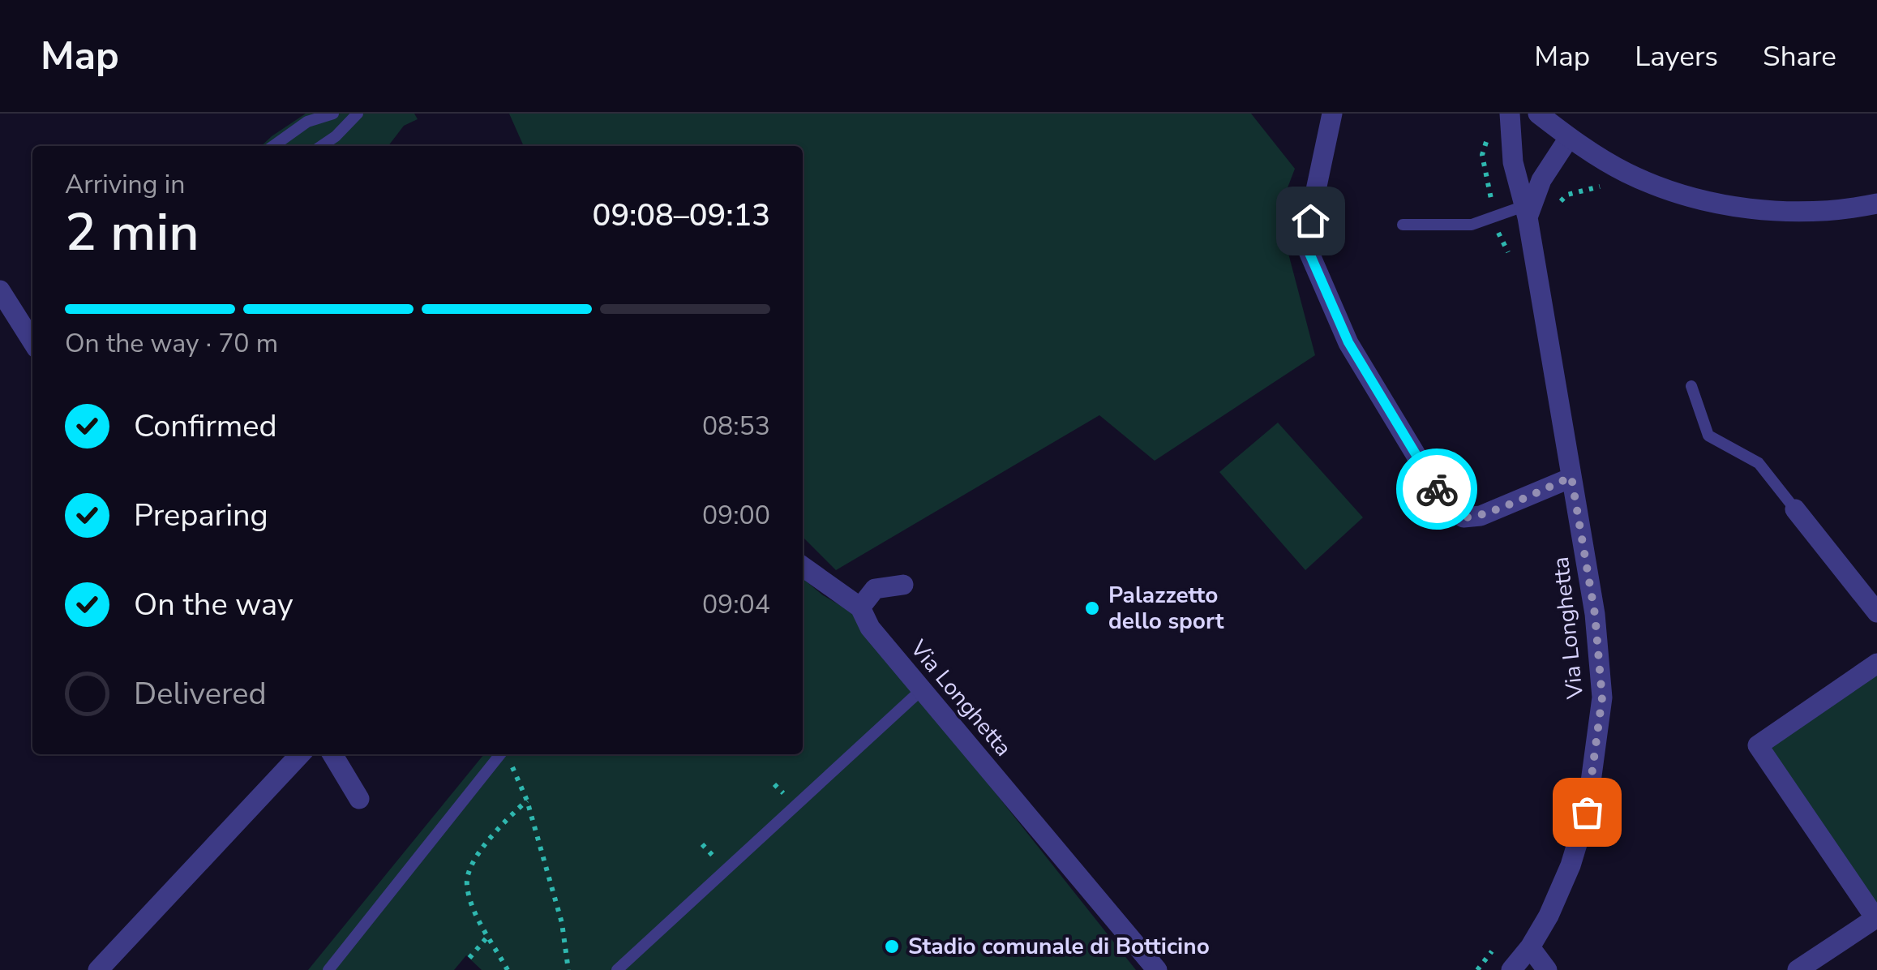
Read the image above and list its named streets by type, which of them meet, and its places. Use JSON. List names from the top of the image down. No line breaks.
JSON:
{"streets":{"street":["Via Longhetta"]},"places":["Palazzetto dello sport","Stadio comunale di Botticino"],"page":{"header":"Map","nav":["Map","Layers","Share"],"heading":["2 min","Arriving in","09:08–09:13"],"bar":"On the way · 70 m","list":[["Confirmed","08:53"],["Preparing","09:00"],["On the way","09:04"],"Delivered"]}}
